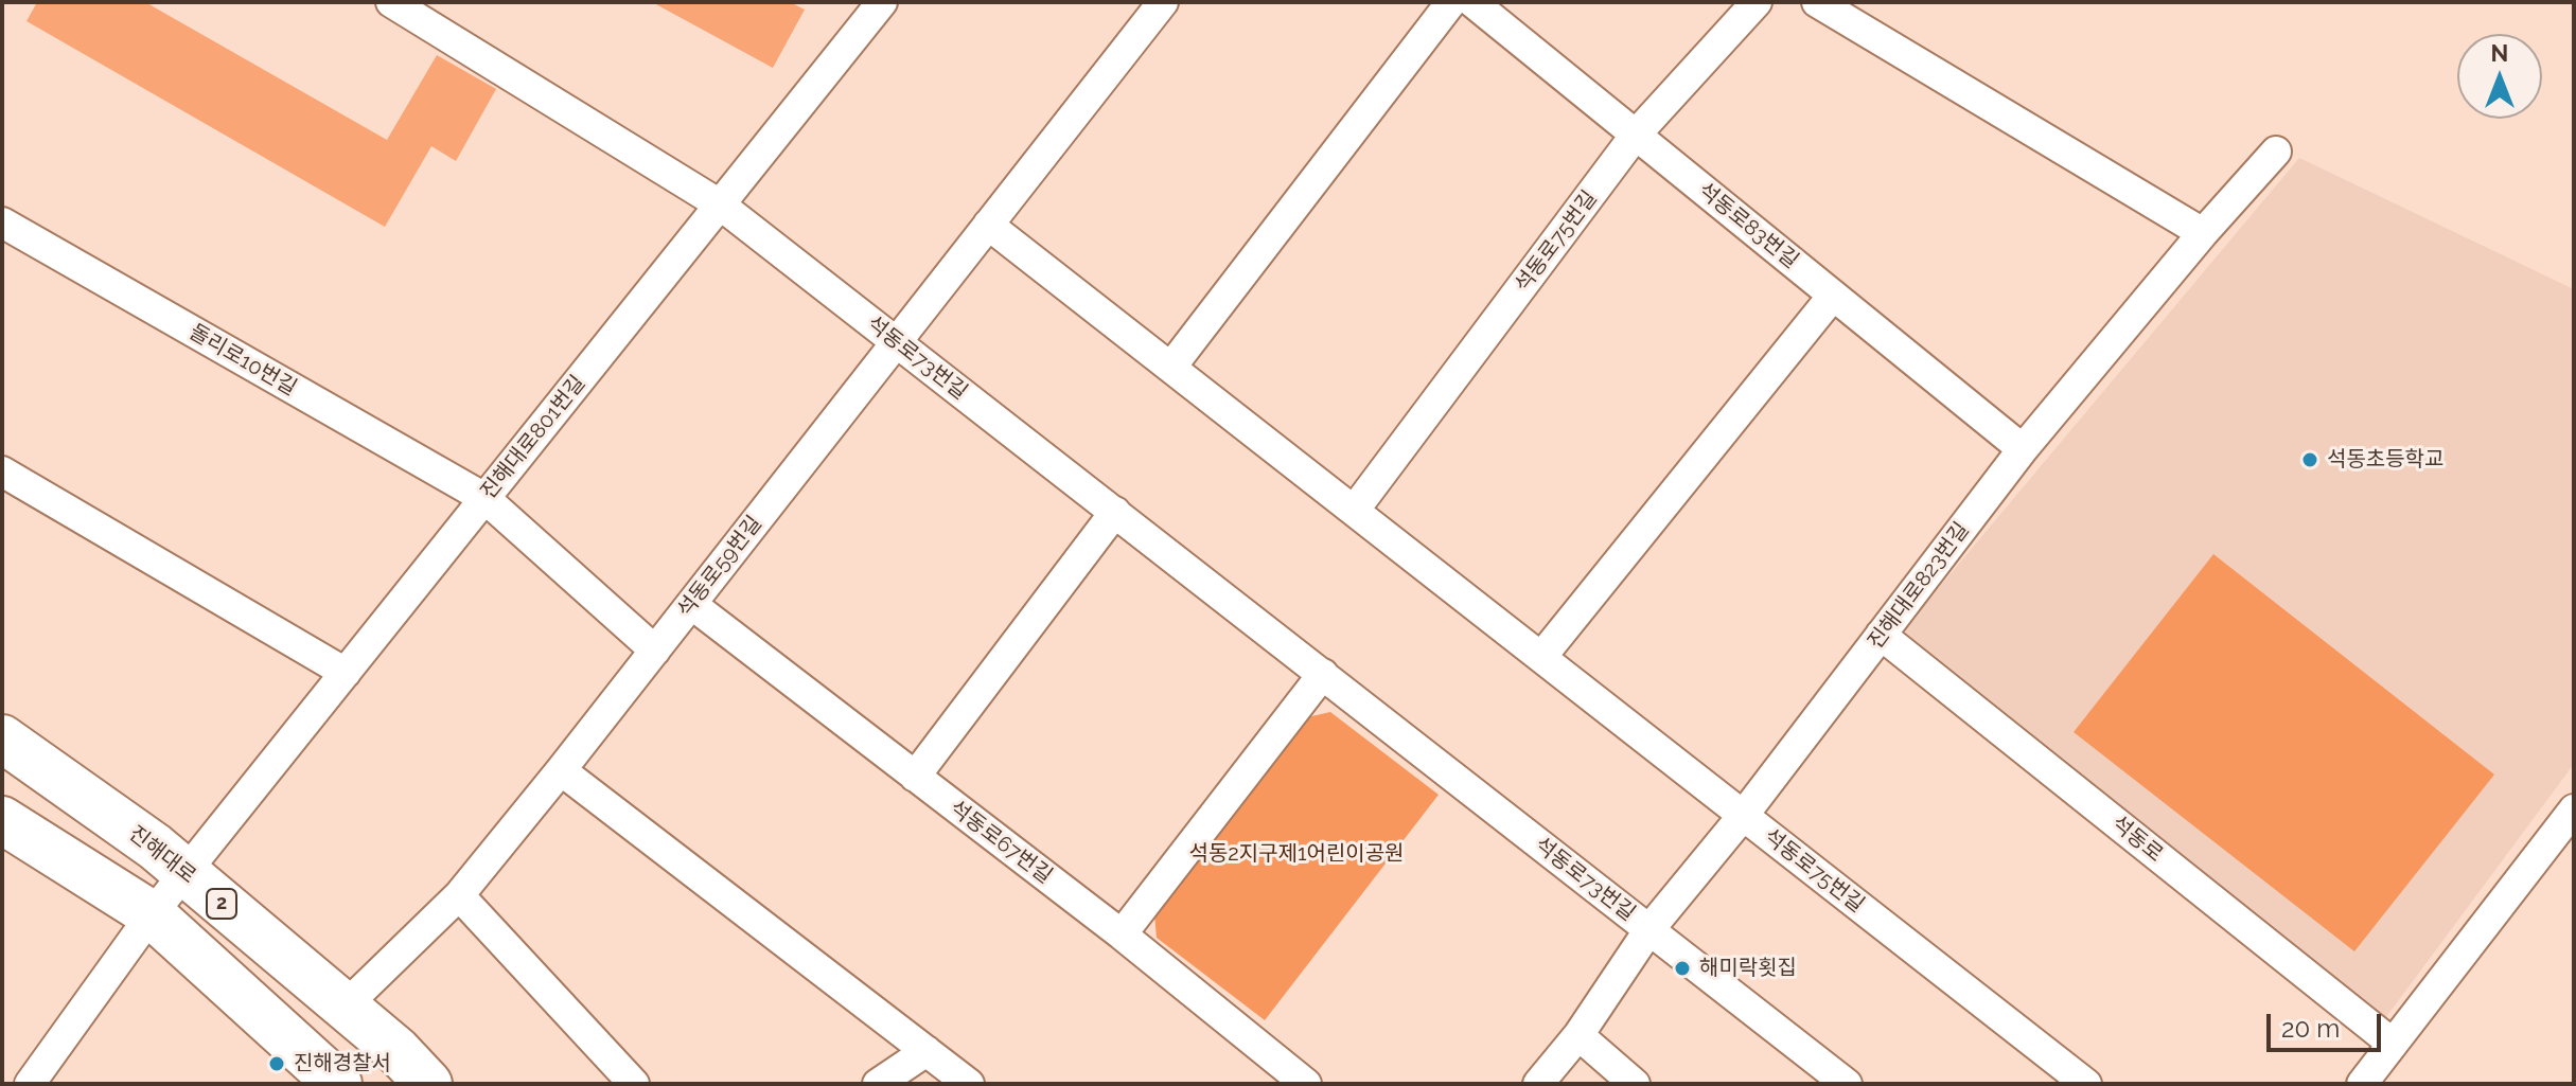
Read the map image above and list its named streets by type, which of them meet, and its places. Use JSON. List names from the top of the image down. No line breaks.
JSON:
{"streets":{"main road":["진해대로","2"],"street":["석동로83번길","석동로75번길","석동로73번길","돌리로10번길","진해대로801번길","석동로59번길","진해대로823번길","석동로","석동로67번길"]},"crossings":[["석동로83번길","석동로75번길"],["석동로83번길","진해대로823번길"],["석동로75번길","석동로59번길"],["석동로75번길","진해대로823번길"],["석동로73번길","진해대로801번길"],["석동로73번길","석동로59번길"],["석동로73번길","진해대로823번길"],["돌리로10번길","진해대로801번길"],["돌리로10번길","석동로59번길"],["진해대로801번길","진해대로"],["석동로59번길","석동로67번길"],["석동로59번길","진해대로"],["진해대로823번길","석동로"]],"parks":["석동2지구제1어린이공원"],"places":["석동초등학교","해미락횟집","진해경찰서"],"scale_bar":"20 m","north":"top"}
